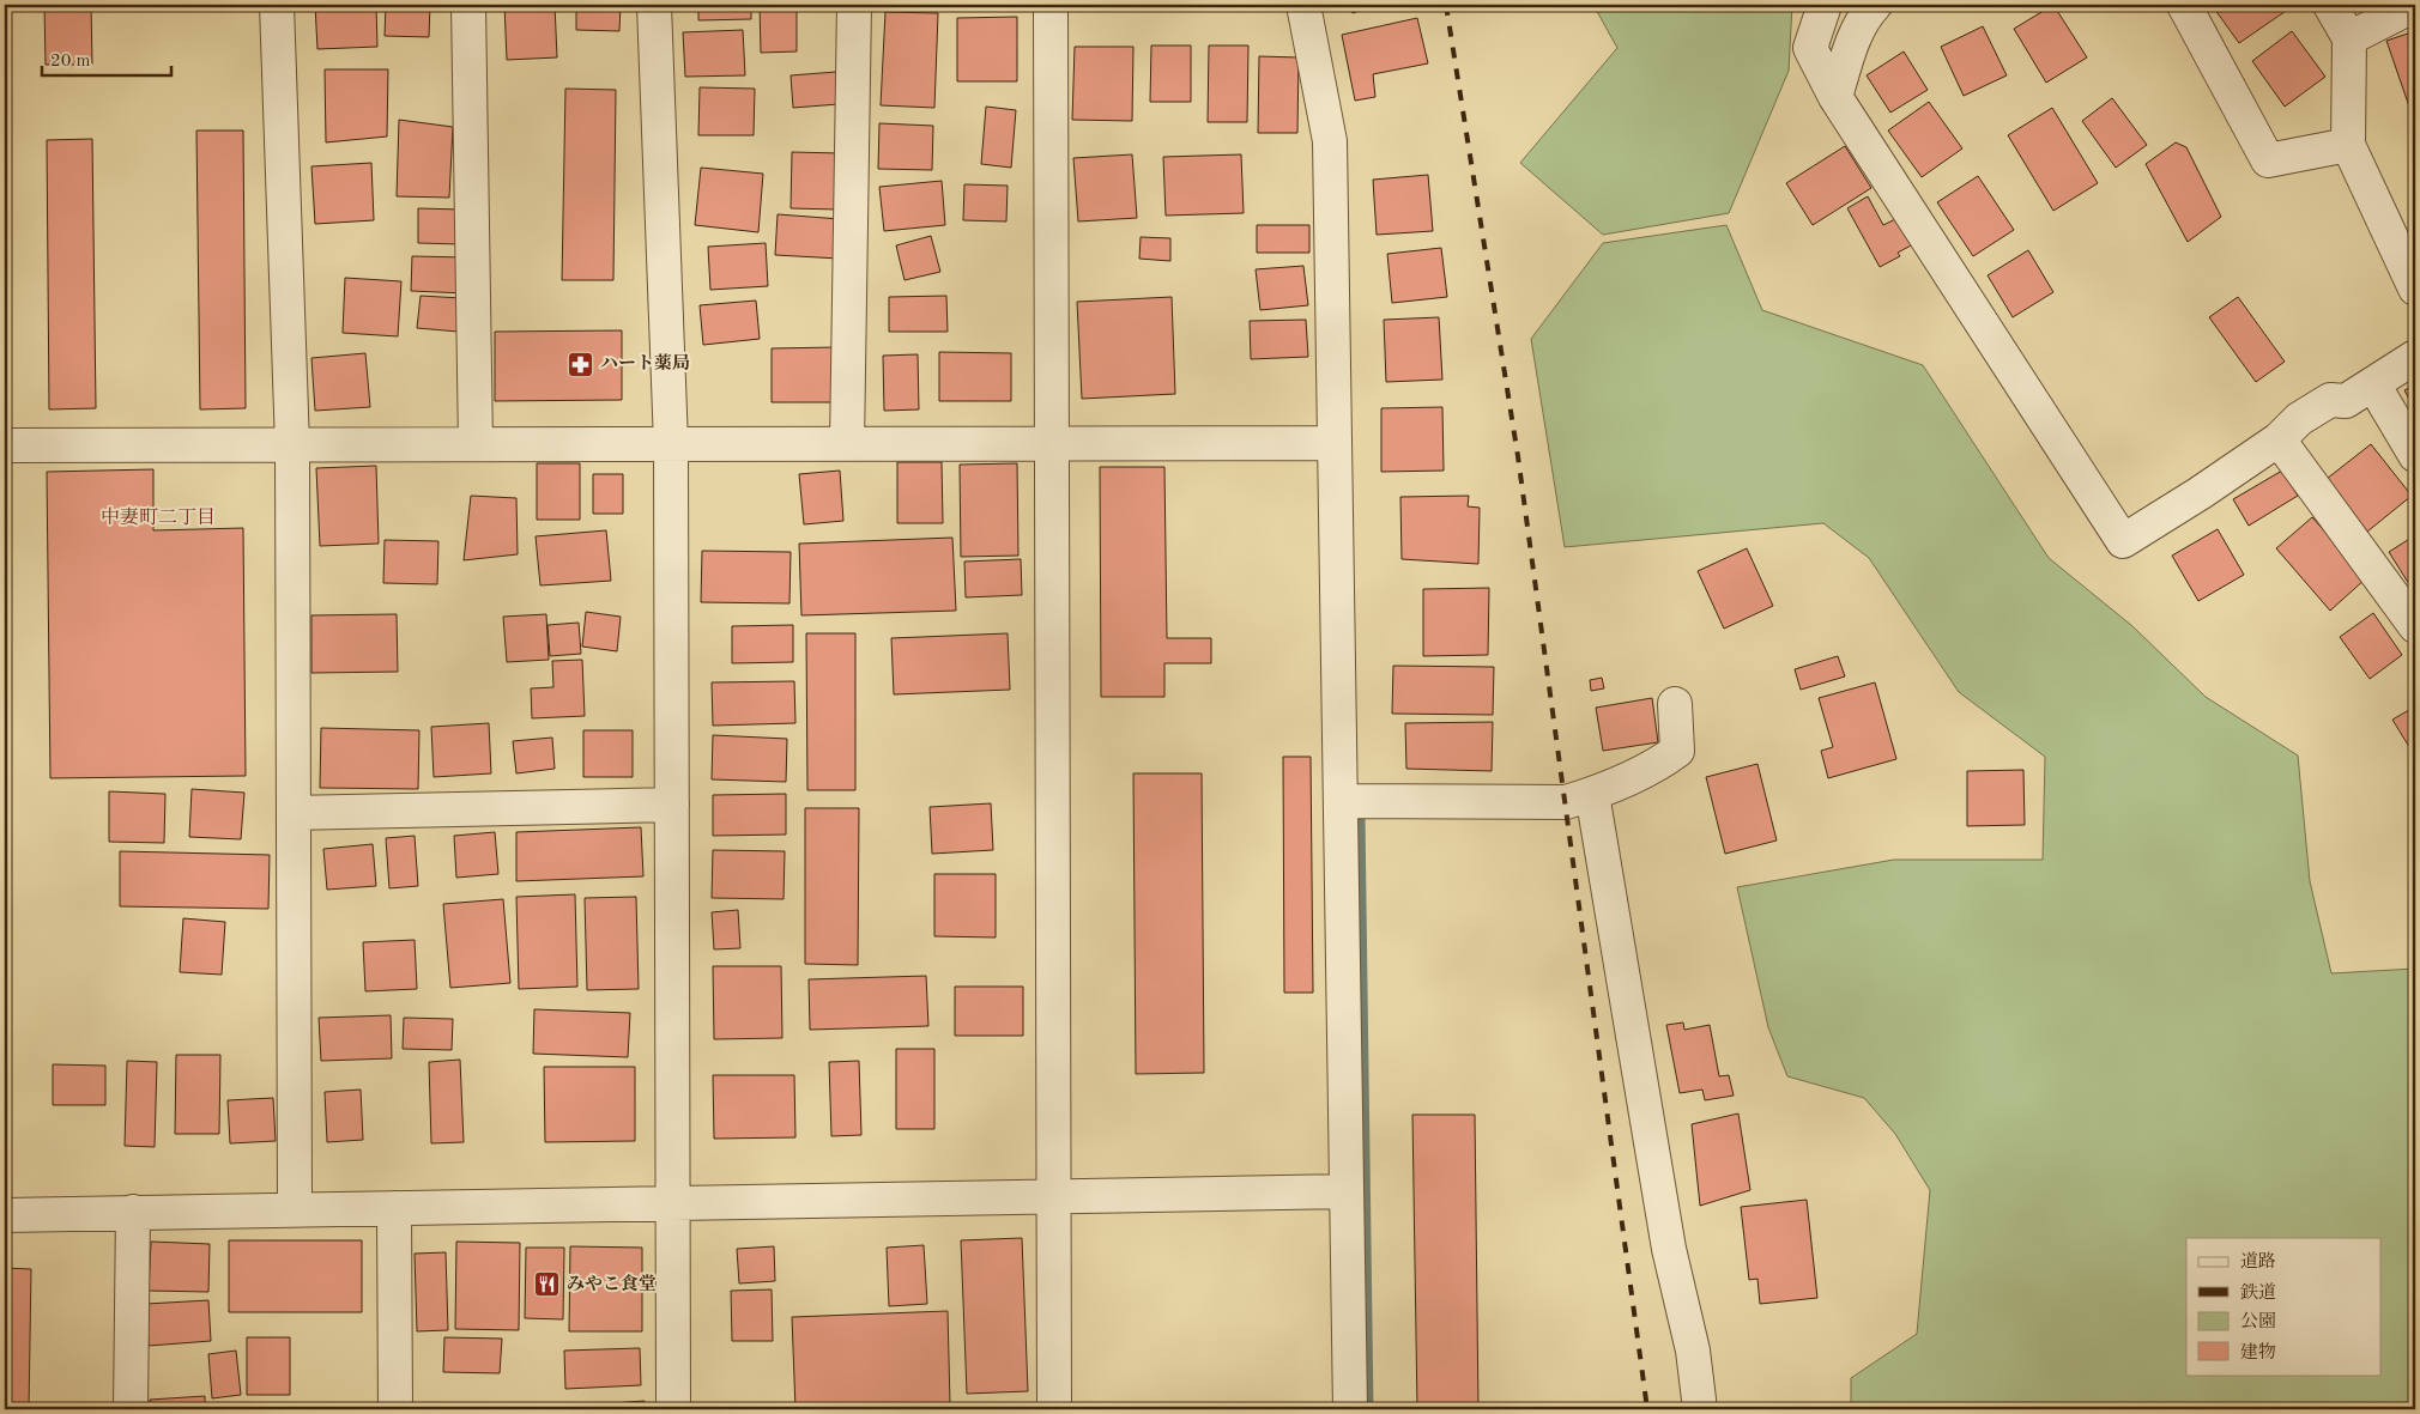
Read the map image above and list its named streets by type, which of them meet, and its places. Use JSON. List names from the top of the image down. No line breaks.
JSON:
{"districts":["中妻町二丁目"],"places":{"pharmacy":["ハート薬局"],"restaurant":["みやこ食堂"]},"legend":["道路","鉄道","公園","建物"],"scale_bar":"20 m"}
